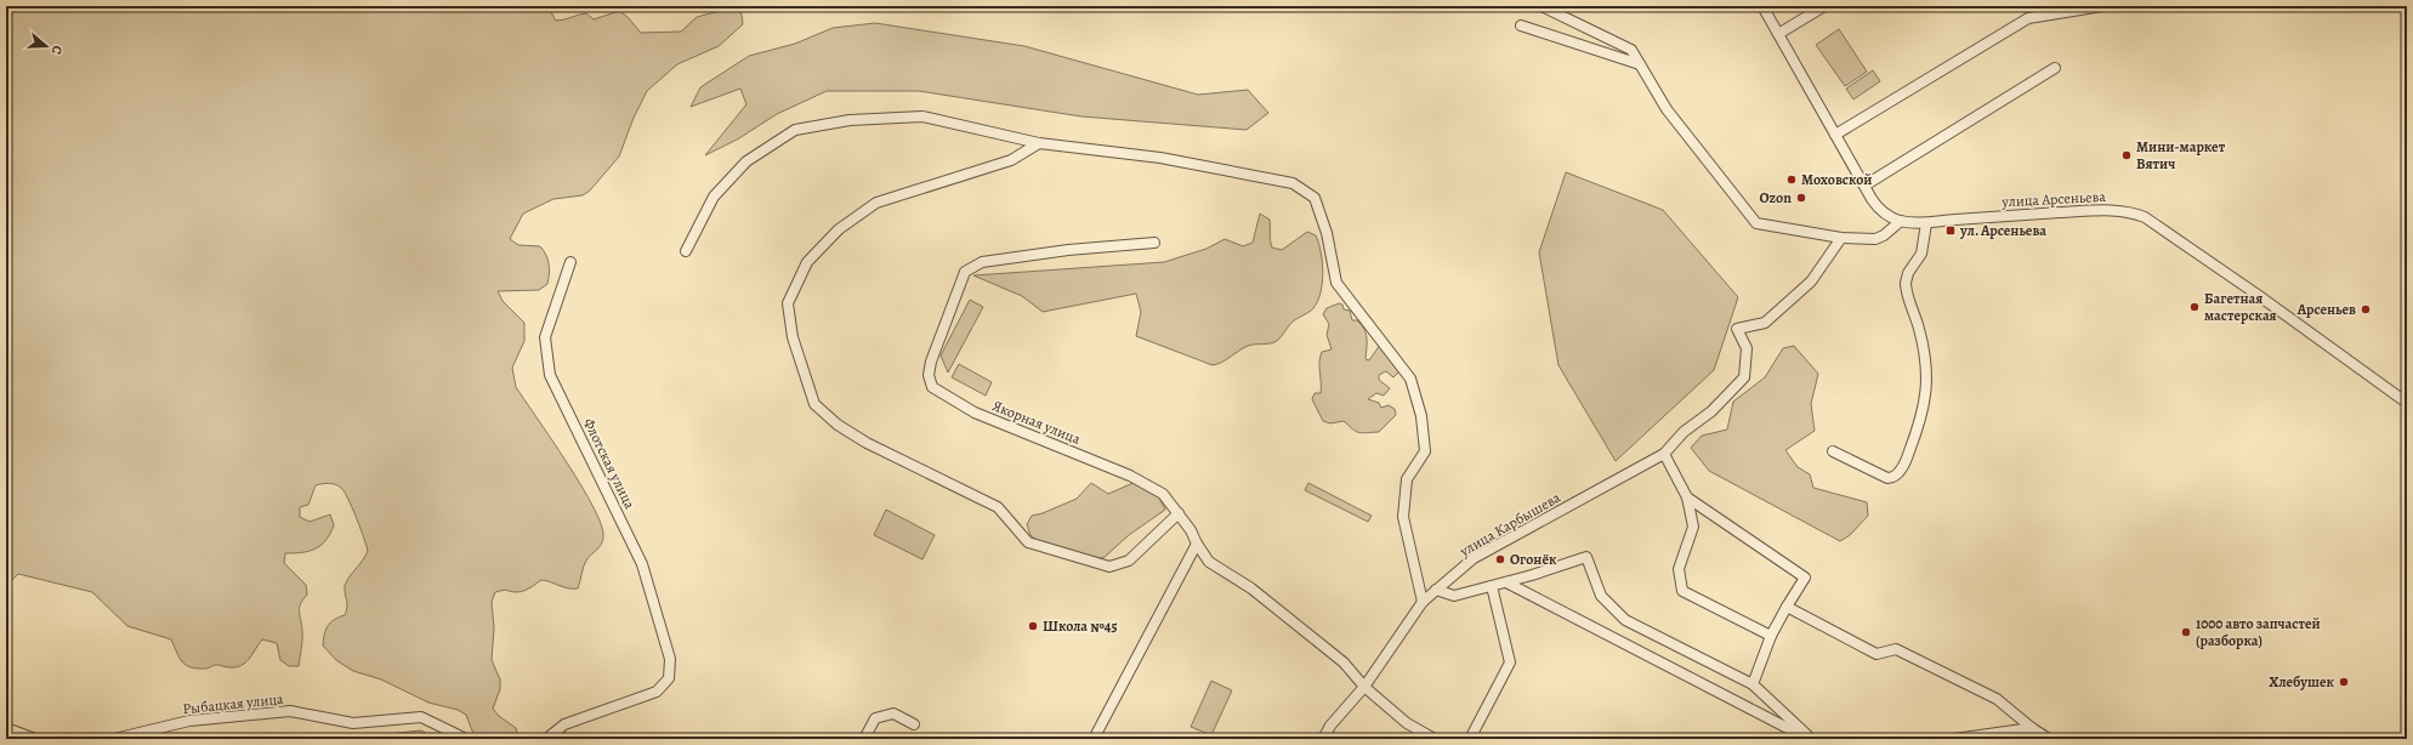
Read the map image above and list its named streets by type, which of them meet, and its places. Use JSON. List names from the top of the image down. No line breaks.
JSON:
{"streets":{"street":["улица Арсеньева","Якорная улица","Флотская улица","улица Карбышева","Рыбацкая улица"]},"crossings":[["Якорная улица","улица Карбышева"]],"places":{"other":["Мини-маркет Вятич","Моховской","Ozon","Багетная мастерская","Арсеньев","Огонёк","Школа №45","1000 авто запчастей (разборка)","Хлебушек"],"transit":["ул. Арсеньева"]},"north":"right"}
